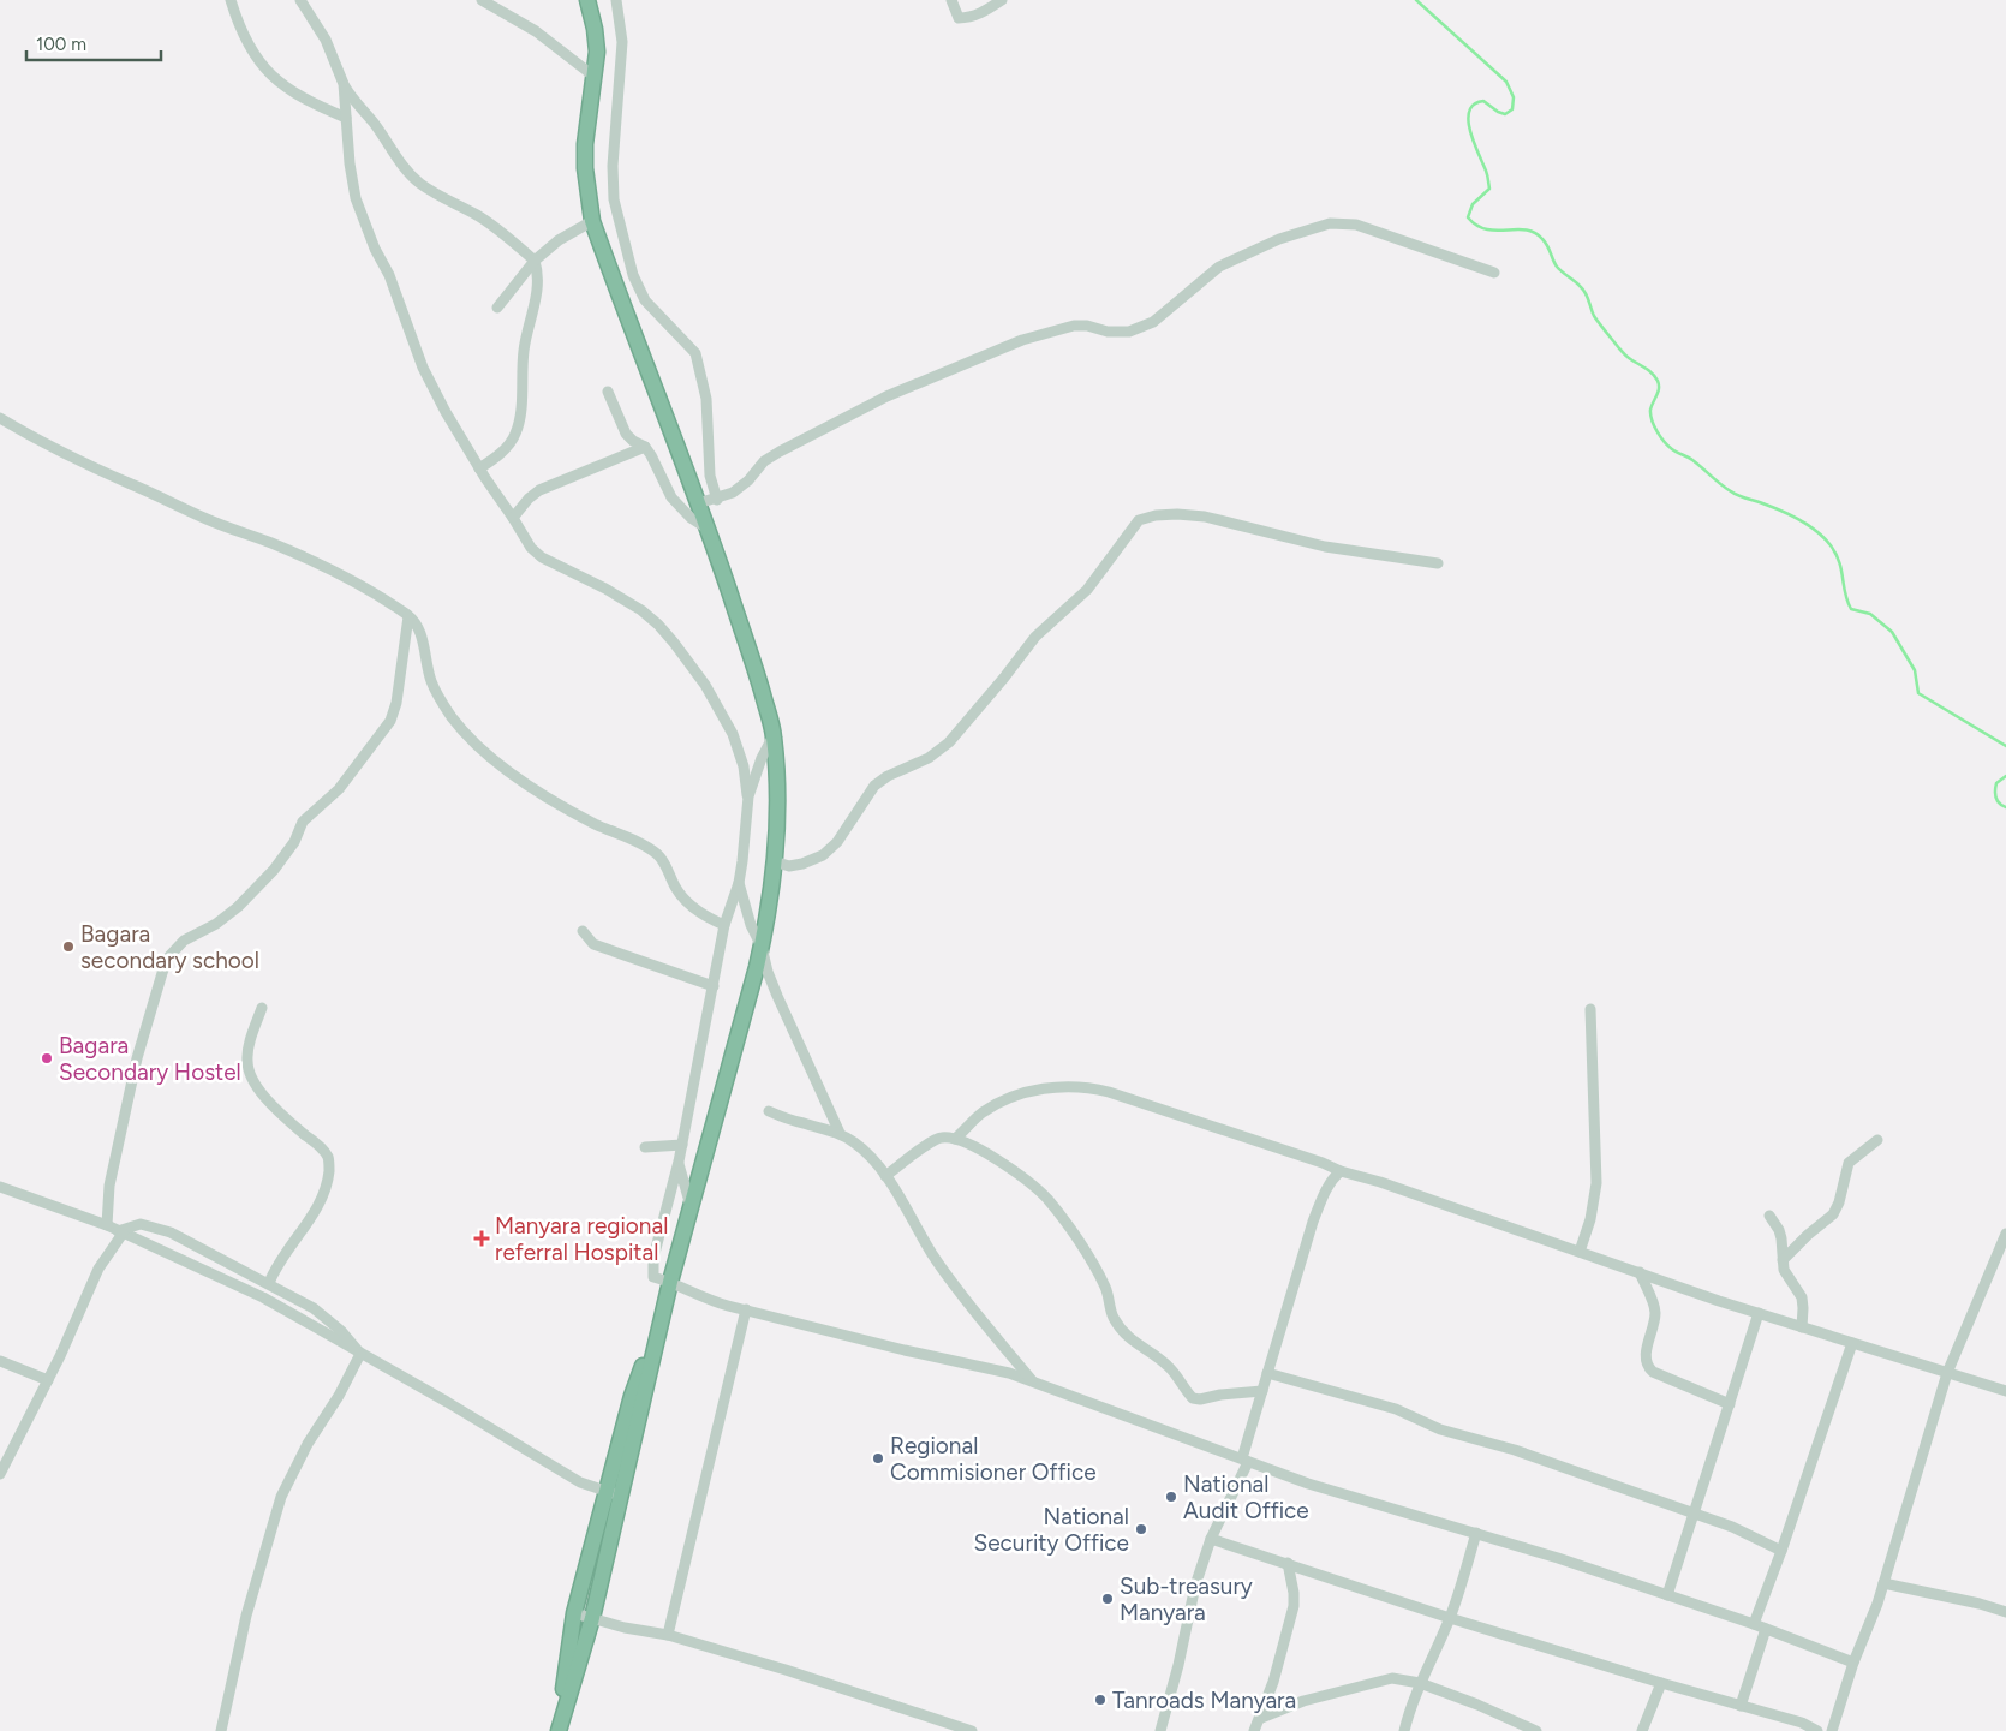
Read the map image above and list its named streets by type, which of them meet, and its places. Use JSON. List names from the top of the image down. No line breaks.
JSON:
{"places":{"other":["Bagara secondary school","Bagara Secondary Hostel","Regional Commisioner Office","National Audit Office","National Security Office","Sub-treasury Manyara","Tanroads Manyara"],"health":["Manyara regional referral Hospital"]},"scale_bar":"100 m"}
